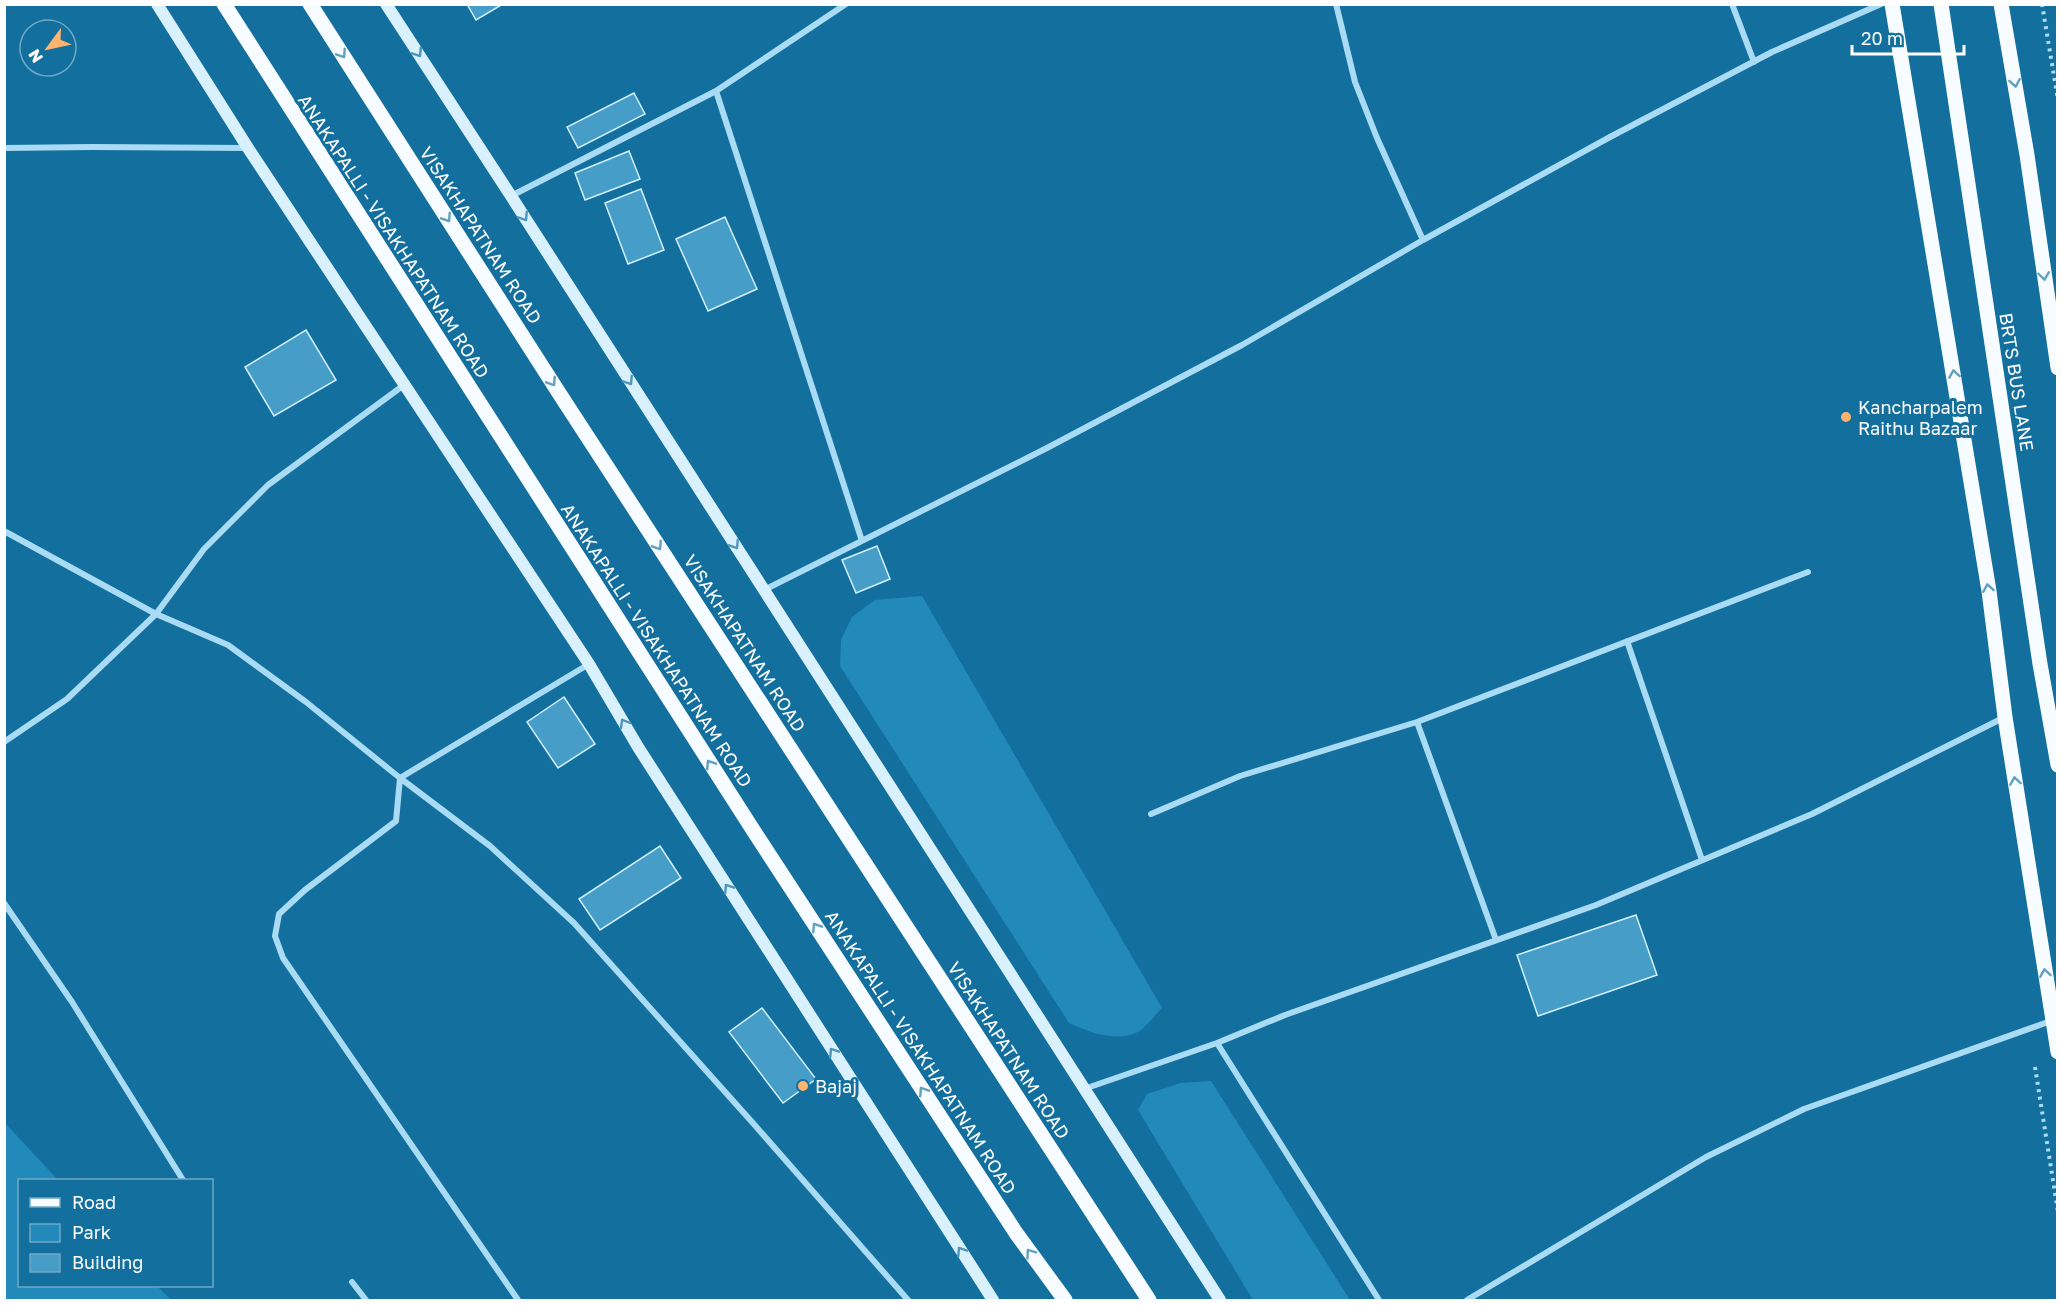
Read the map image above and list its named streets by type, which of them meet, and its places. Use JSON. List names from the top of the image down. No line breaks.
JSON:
{"streets":{"main road":["VISAKHAPATNAM ROAD","ANAKAPALLI - VISAKHAPATNAM ROAD","BRTS BUS LANE"]},"one_way":["VISAKHAPATNAM ROAD","ANAKAPALLI - VISAKHAPATNAM ROAD"],"places":["Kancharpalem Raithu Bazaar","Bajaj"],"legend":["Road","Park","Building"],"scale_bar":"20 m","north":"bottom left"}
